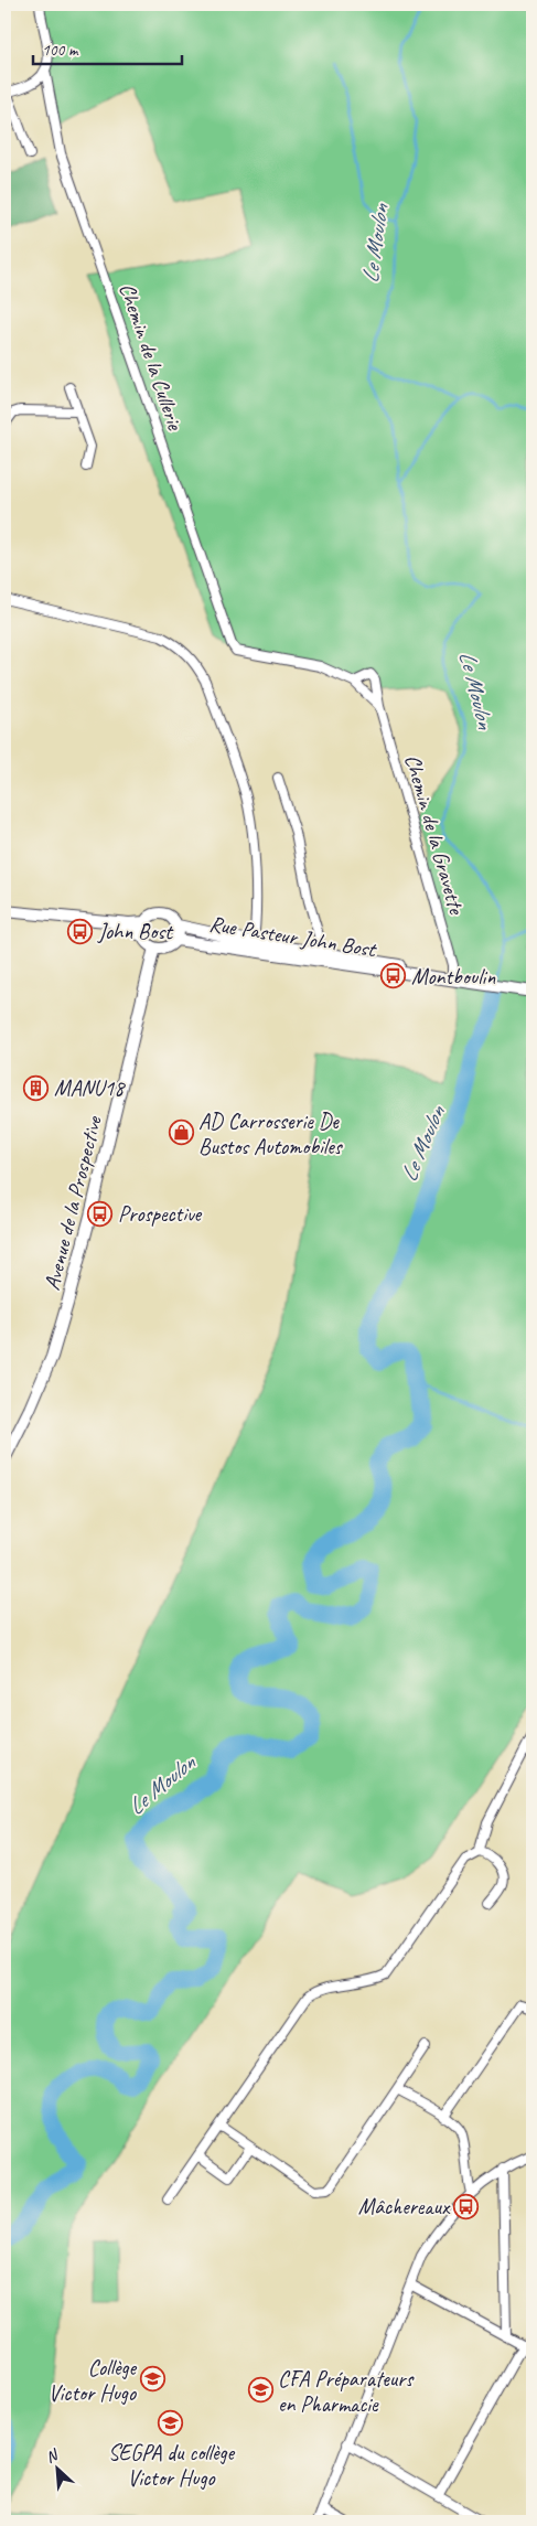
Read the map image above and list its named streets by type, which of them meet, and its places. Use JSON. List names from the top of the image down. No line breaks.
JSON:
{"streets":{"main road":["Rue Pasteur John Bost","Avenue de la Prospective"],"street":["Chemin de la Cullerie","Chemin de la Gravette"]},"crossings":[["Chemin de la Cullerie","Chemin de la Gravette"],["Chemin de la Gravette","Rue Pasteur John Bost"],["Rue Pasteur John Bost","Avenue de la Prospective"]],"water":["Le Moulon"],"places":{"bus stop":["John Bost","Montboulin","Prospective","Mâchereaux"],"building":["MANU18"],"shop":["AD Carrosserie De Bustos Automobiles"],"school or university":["Collège Victor Hugo","CFA Préparateurs en Pharmacie","SEGPA du collège Victor Hugo"]},"scale_bar":"100 m","north":"top left"}
